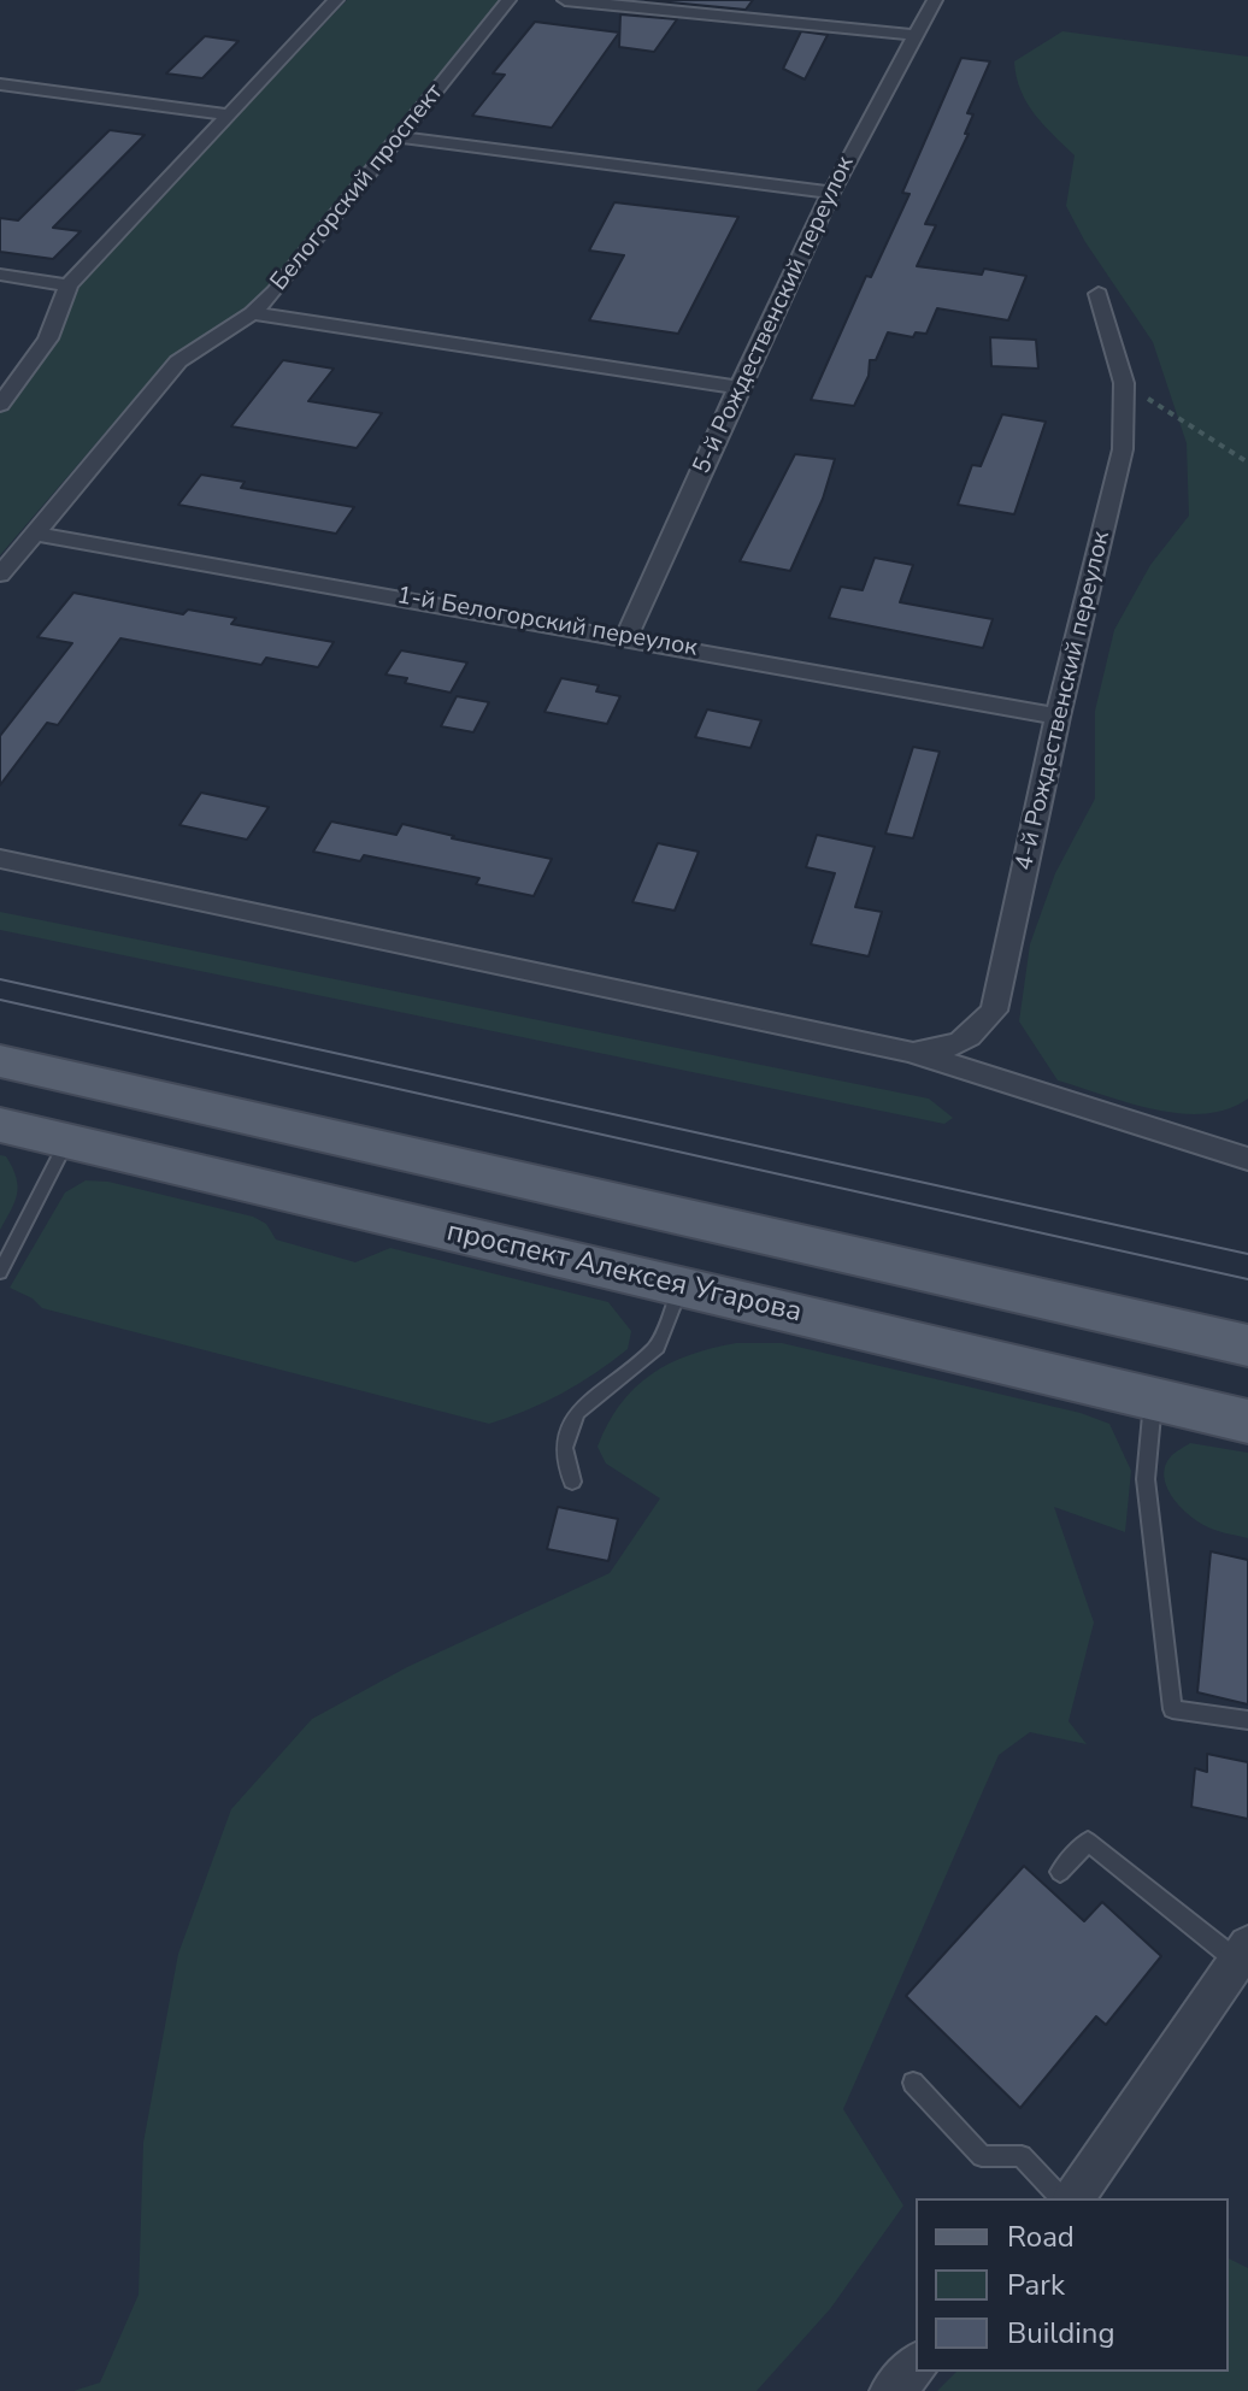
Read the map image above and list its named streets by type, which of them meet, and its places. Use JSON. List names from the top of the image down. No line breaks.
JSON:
{"streets":{"main road":["проспект Алексея Угарова"],"street":["Белогорский проспект","5-й Рождественский переулок","1-й Белогорский переулок","4-й Рождественский переулок"]},"crossings":[["Белогорский проспект","1-й Белогорский переулок"],["5-й Рождественский переулок","1-й Белогорский переулок"],["1-й Белогорский переулок","4-й Рождественский переулок"]],"legend":["Road","Park","Building"]}
